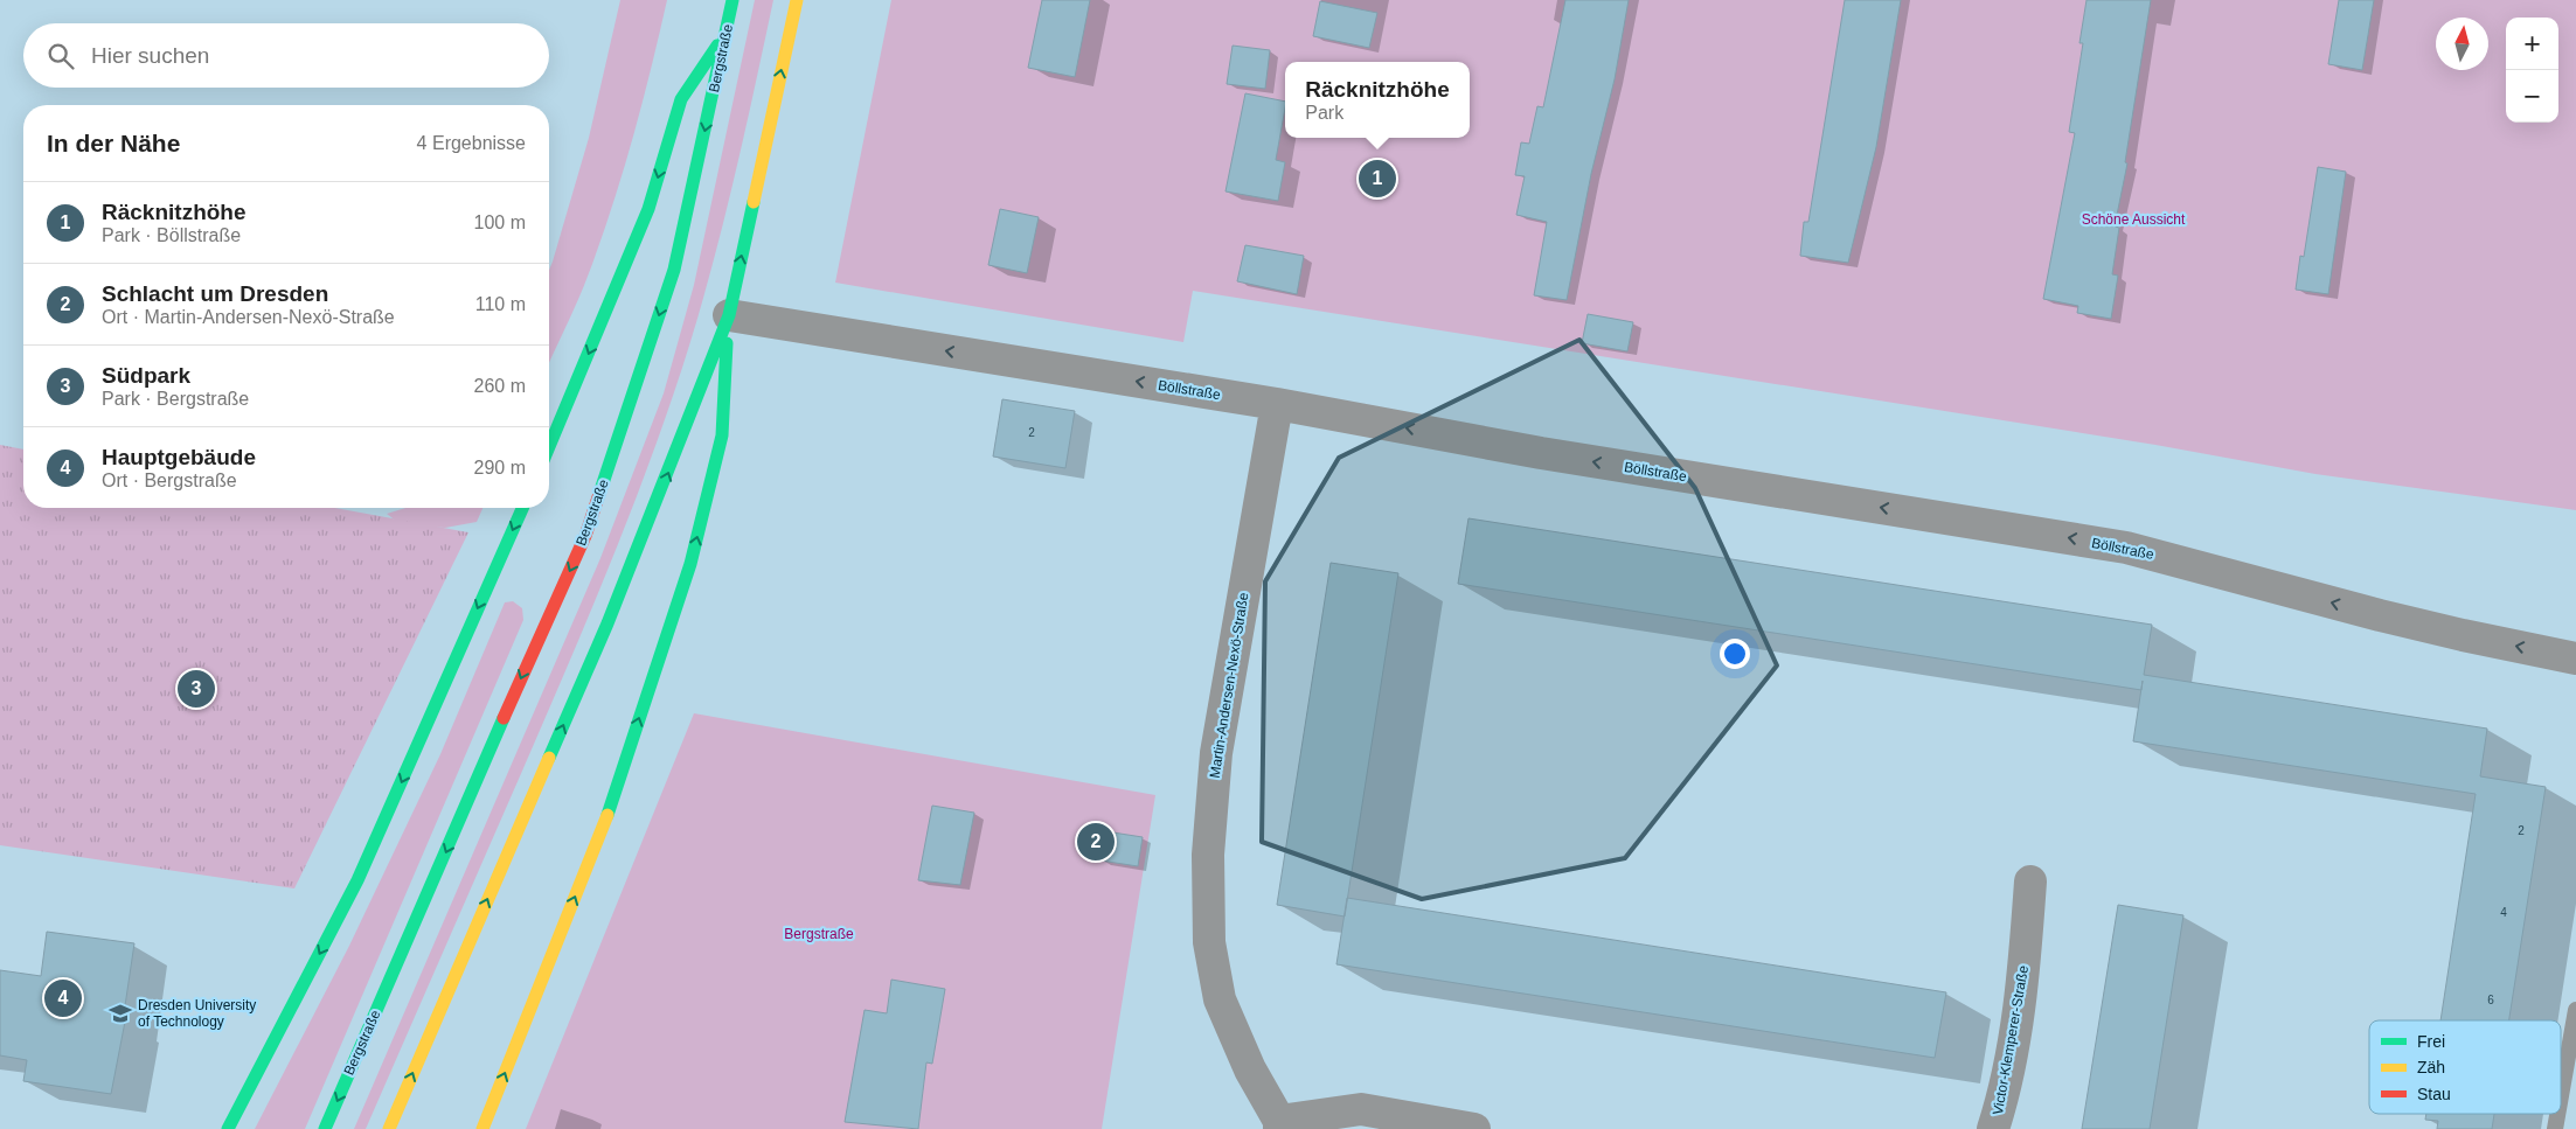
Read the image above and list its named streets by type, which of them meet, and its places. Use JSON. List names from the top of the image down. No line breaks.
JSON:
{"streets":{"main road":["Bergstraße"],"street":["Böllstraße","Martin-Andersen-Nexö-Straße","Victor-Klemperer-Straße"]},"crossings":[["Böllstraße","Martin-Andersen-Nexö-Straße"]],"one_way":["Böllstraße"],"parks":["Schöne Aussicht","Bergstraße"],"places":{"school or university":["Dresden University of Technology"]},"house_numbers":["2","2","4","6"],"legend":["Frei","Zäh","Stau"],"north":"top","page":{"map_buttons":["+","−"],"search":"Hier suchen","popup":["Räcknitzhöhe","Park"],"heading":["In der Nähe","4 Ergebnisse"],"pins":["1","3","2","4"],"list":[{"mark":"1","name":"Räcknitzhöhe","note":"Park · Böllstraße","value":"100 m"},{"mark":"2","name":"Schlacht um Dresden","note":"Ort · Martin-Andersen-Nexö-Straße","value":"110 m"},{"mark":"3","name":"Südpark","note":"Park · Bergstraße","value":"260 m"},{"mark":"4","name":"Hauptgebäude","note":"Ort · Bergstraße","value":"290 m"}]}}
